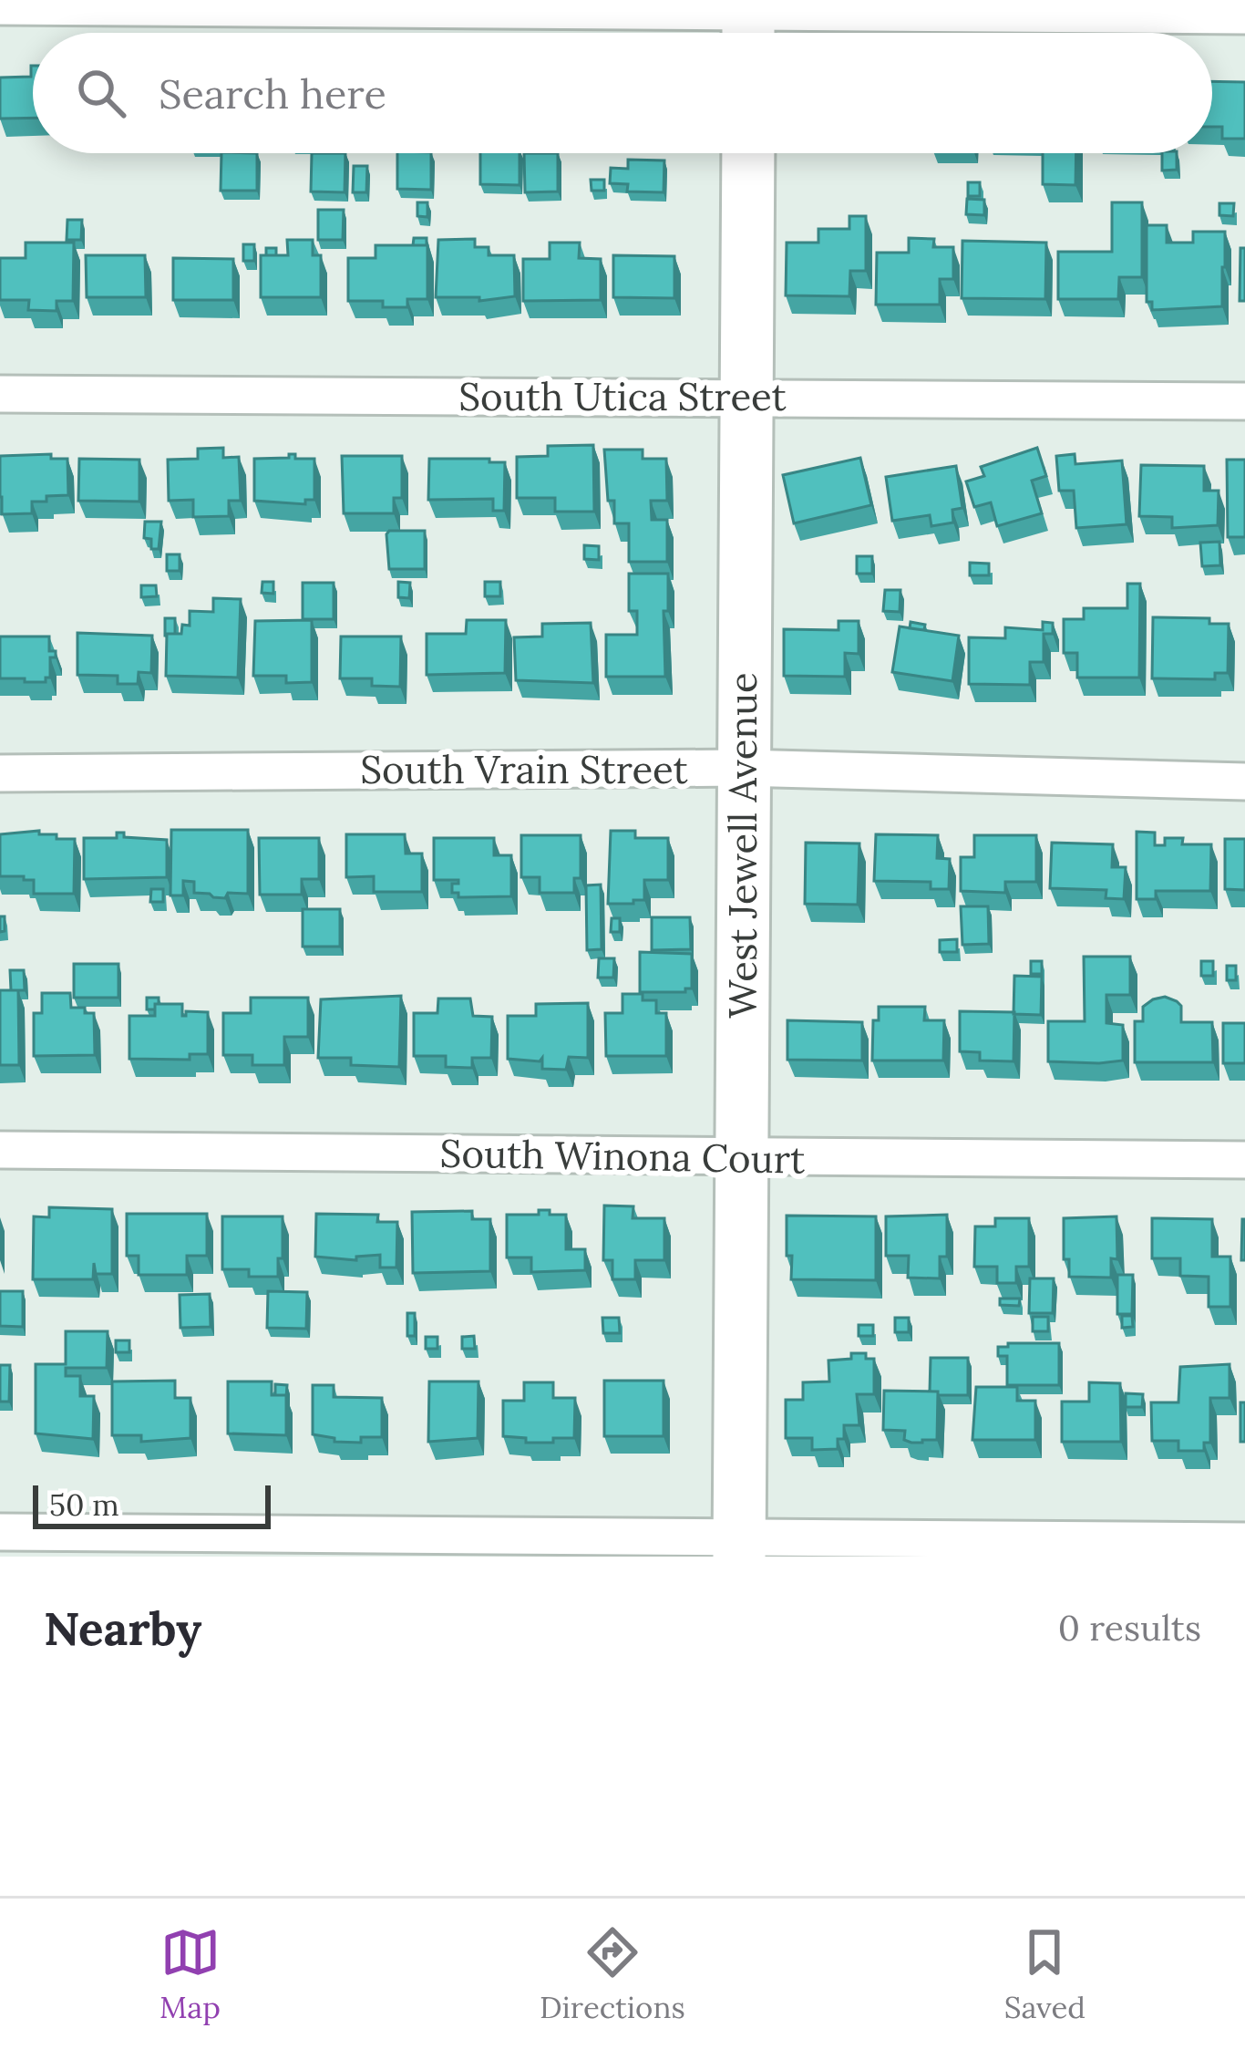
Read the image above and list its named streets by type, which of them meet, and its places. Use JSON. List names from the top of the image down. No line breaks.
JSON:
{"streets":{"main road":["West Jewell Avenue"],"street":["South Utica Street","South Vrain Street","South Winona Court"]},"crossings":[["South Utica Street","West Jewell Avenue"],["South Vrain Street","West Jewell Avenue"],["West Jewell Avenue","South Winona Court"]],"scale_bar":"50 m","page":{"search":"Search here","scale":"50 m","heading":["Nearby","0 results"],"nav":["Map","Directions","Saved"]}}
